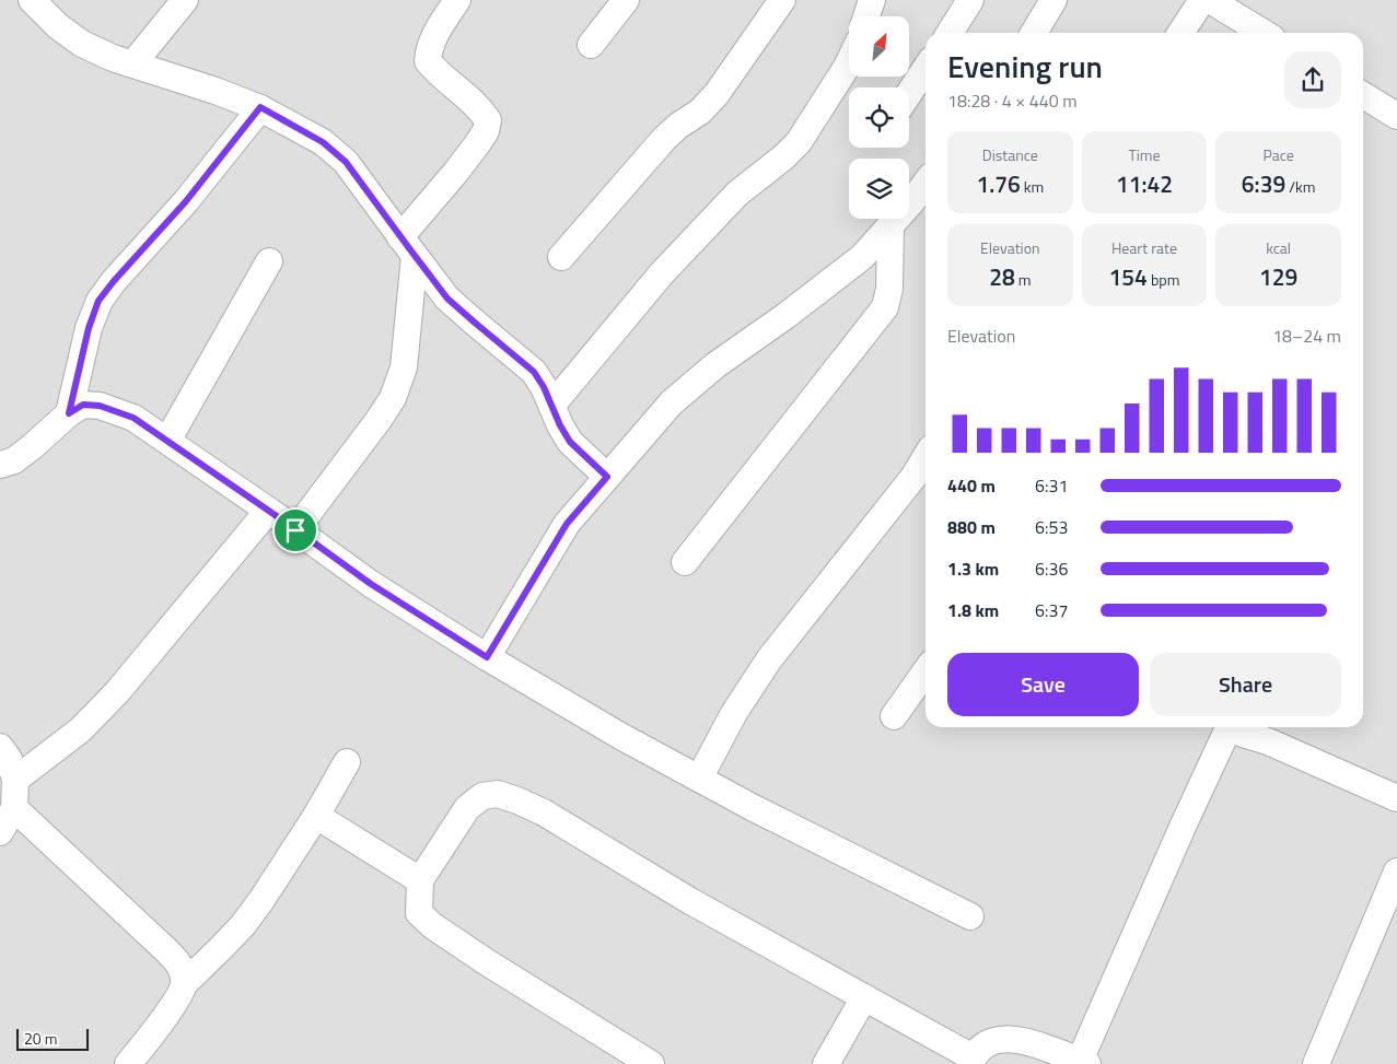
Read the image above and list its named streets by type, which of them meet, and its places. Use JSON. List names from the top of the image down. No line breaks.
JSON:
{"scale_bar":"20 m","north":"top right","page":{"heading":["Evening run","18:28 · 4 × 440 m"],"stats":[["Distance","1.76 km"],["Time","11:42"],["Pace","6:39 /km"],["Elevation","28 m"],["Heart rate","154 bpm"],["kcal","129"]],"chart":["Elevation","18–24 m"],"list":[{"name":"440 m","note":"6:31"},{"name":"880 m","note":"6:53"},{"name":"1.3 km","note":"6:36"},{"name":"1.8 km","note":"6:37"}],"buttons":["Save","Share"],"scale":"20 m"}}
